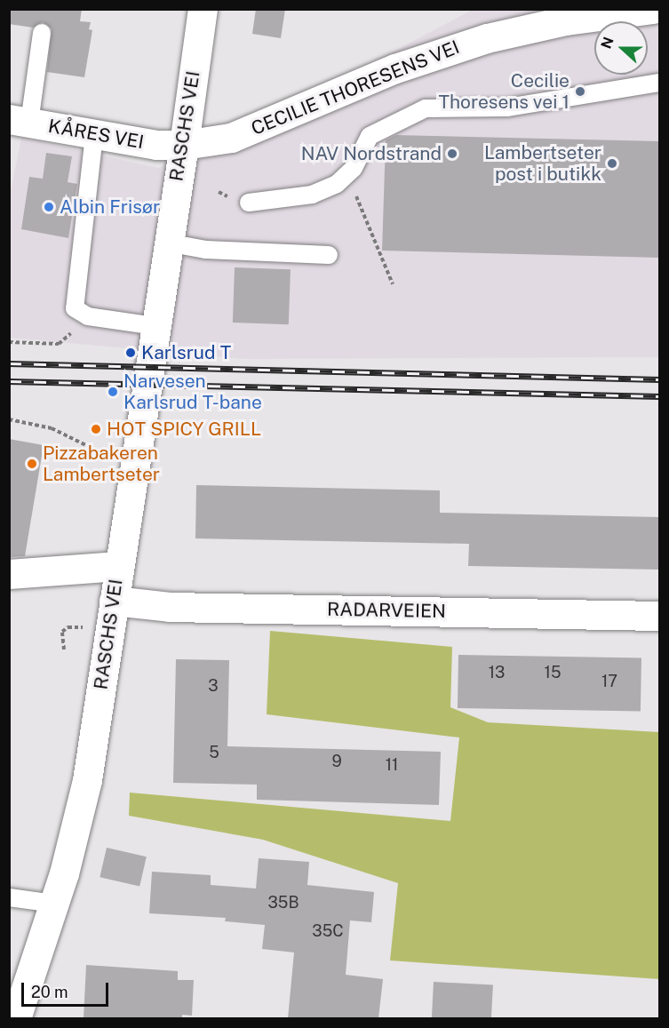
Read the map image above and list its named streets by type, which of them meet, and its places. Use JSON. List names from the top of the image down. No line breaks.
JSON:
{"streets":{"street":["CECILIE THORESENS VEI","RASCHS VEI","KÅRES VEI","RADARVEIEN"]},"crossings":[["CECILIE THORESENS VEI","RASCHS VEI"],["CECILIE THORESENS VEI","KÅRES VEI"],["RASCHS VEI","KÅRES VEI"],["RASCHS VEI","RADARVEIEN"]],"places":["Cecilie Thoresens vei 1","NAV Nordstrand","Lambertseter post i butikk","Albin Frisør","Karlsrud T","Narvesen Karlsrud T-bane","HOT SPICY GRILL","Pizzabakeren Lambertseter"],"house_numbers":["13","15","17","3","5","9","11","35B","35C"],"scale_bar":"20 m","north":"left"}
